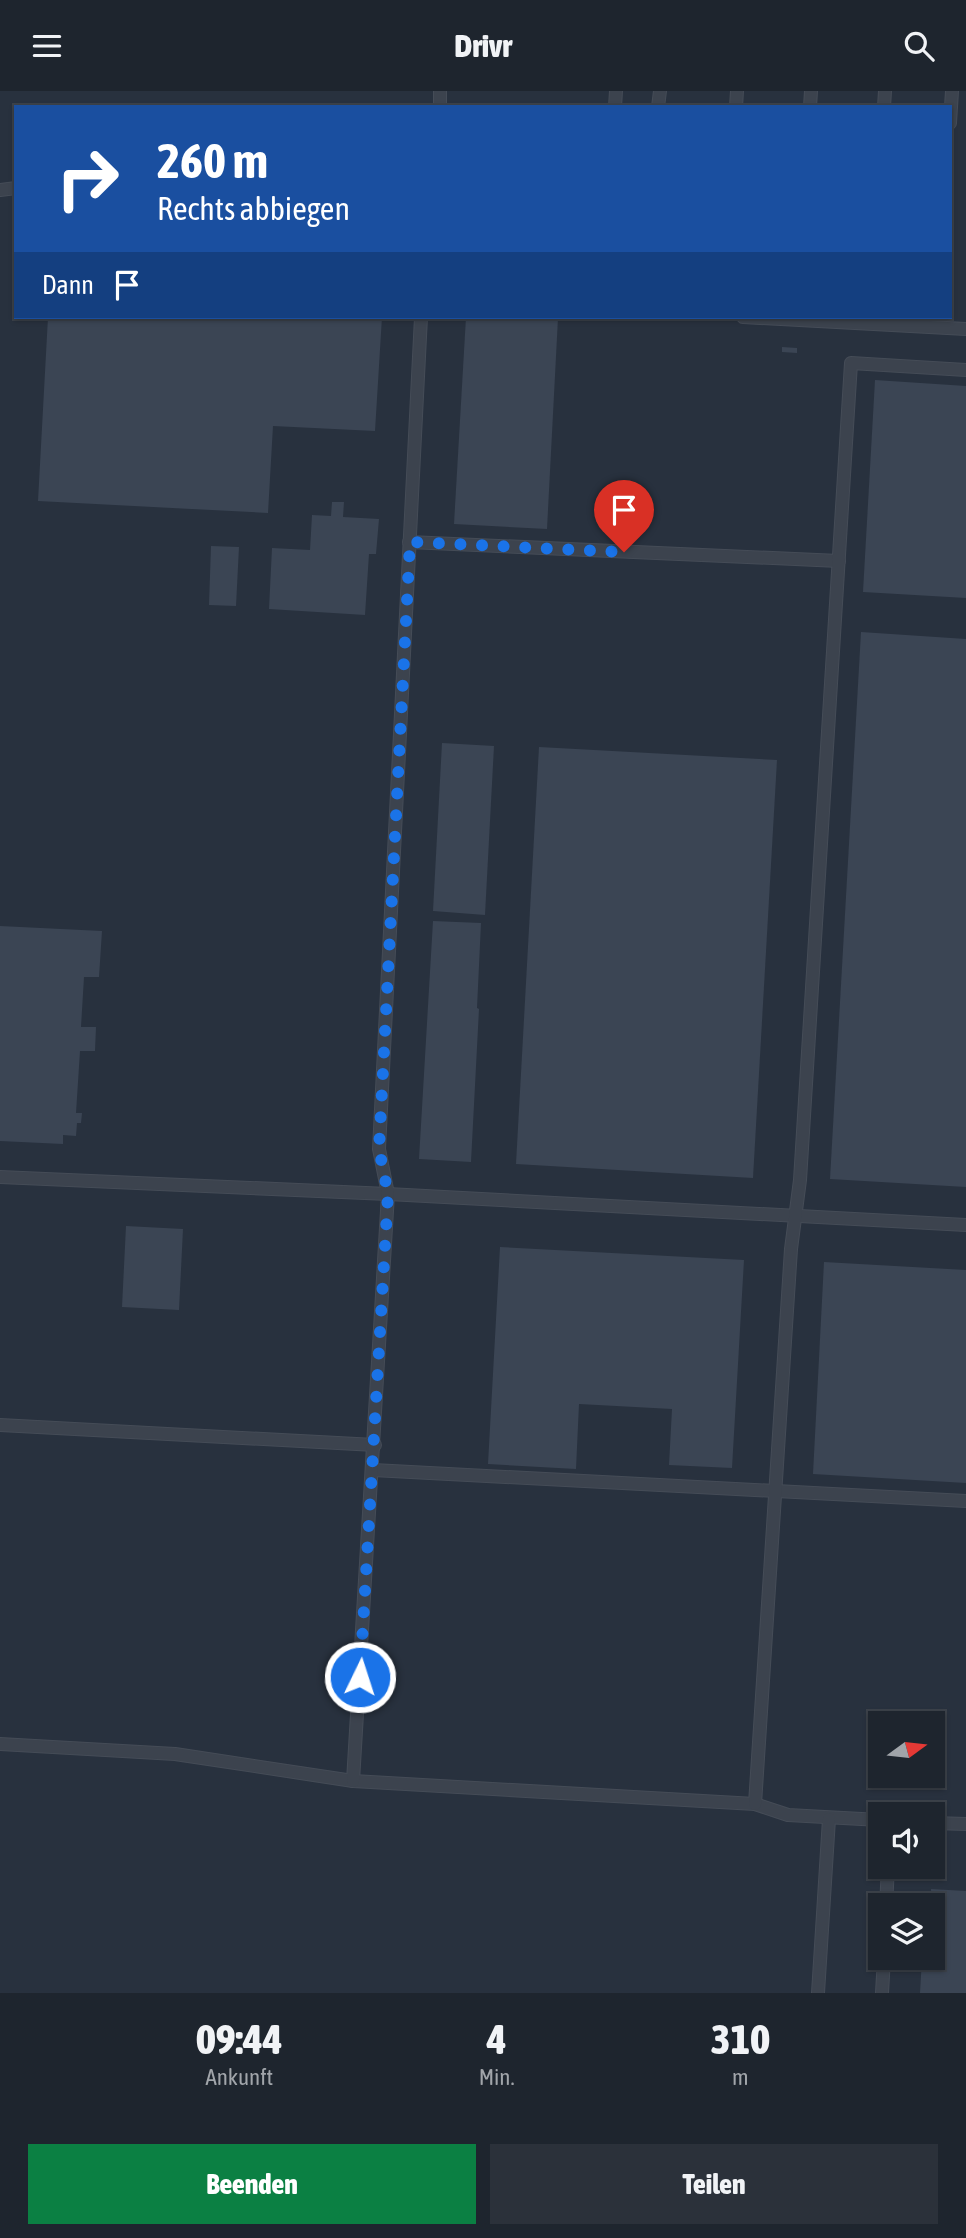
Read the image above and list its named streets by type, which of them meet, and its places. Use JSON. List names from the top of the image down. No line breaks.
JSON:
{"north":"right","page":{"header":"Drivr","turn":["260 m","Rechts abbiegen"],"then":"Dann","eta":["09:44","Ankunft","4","Min.","310","m"],"buttons":["Beenden","Teilen"]}}
